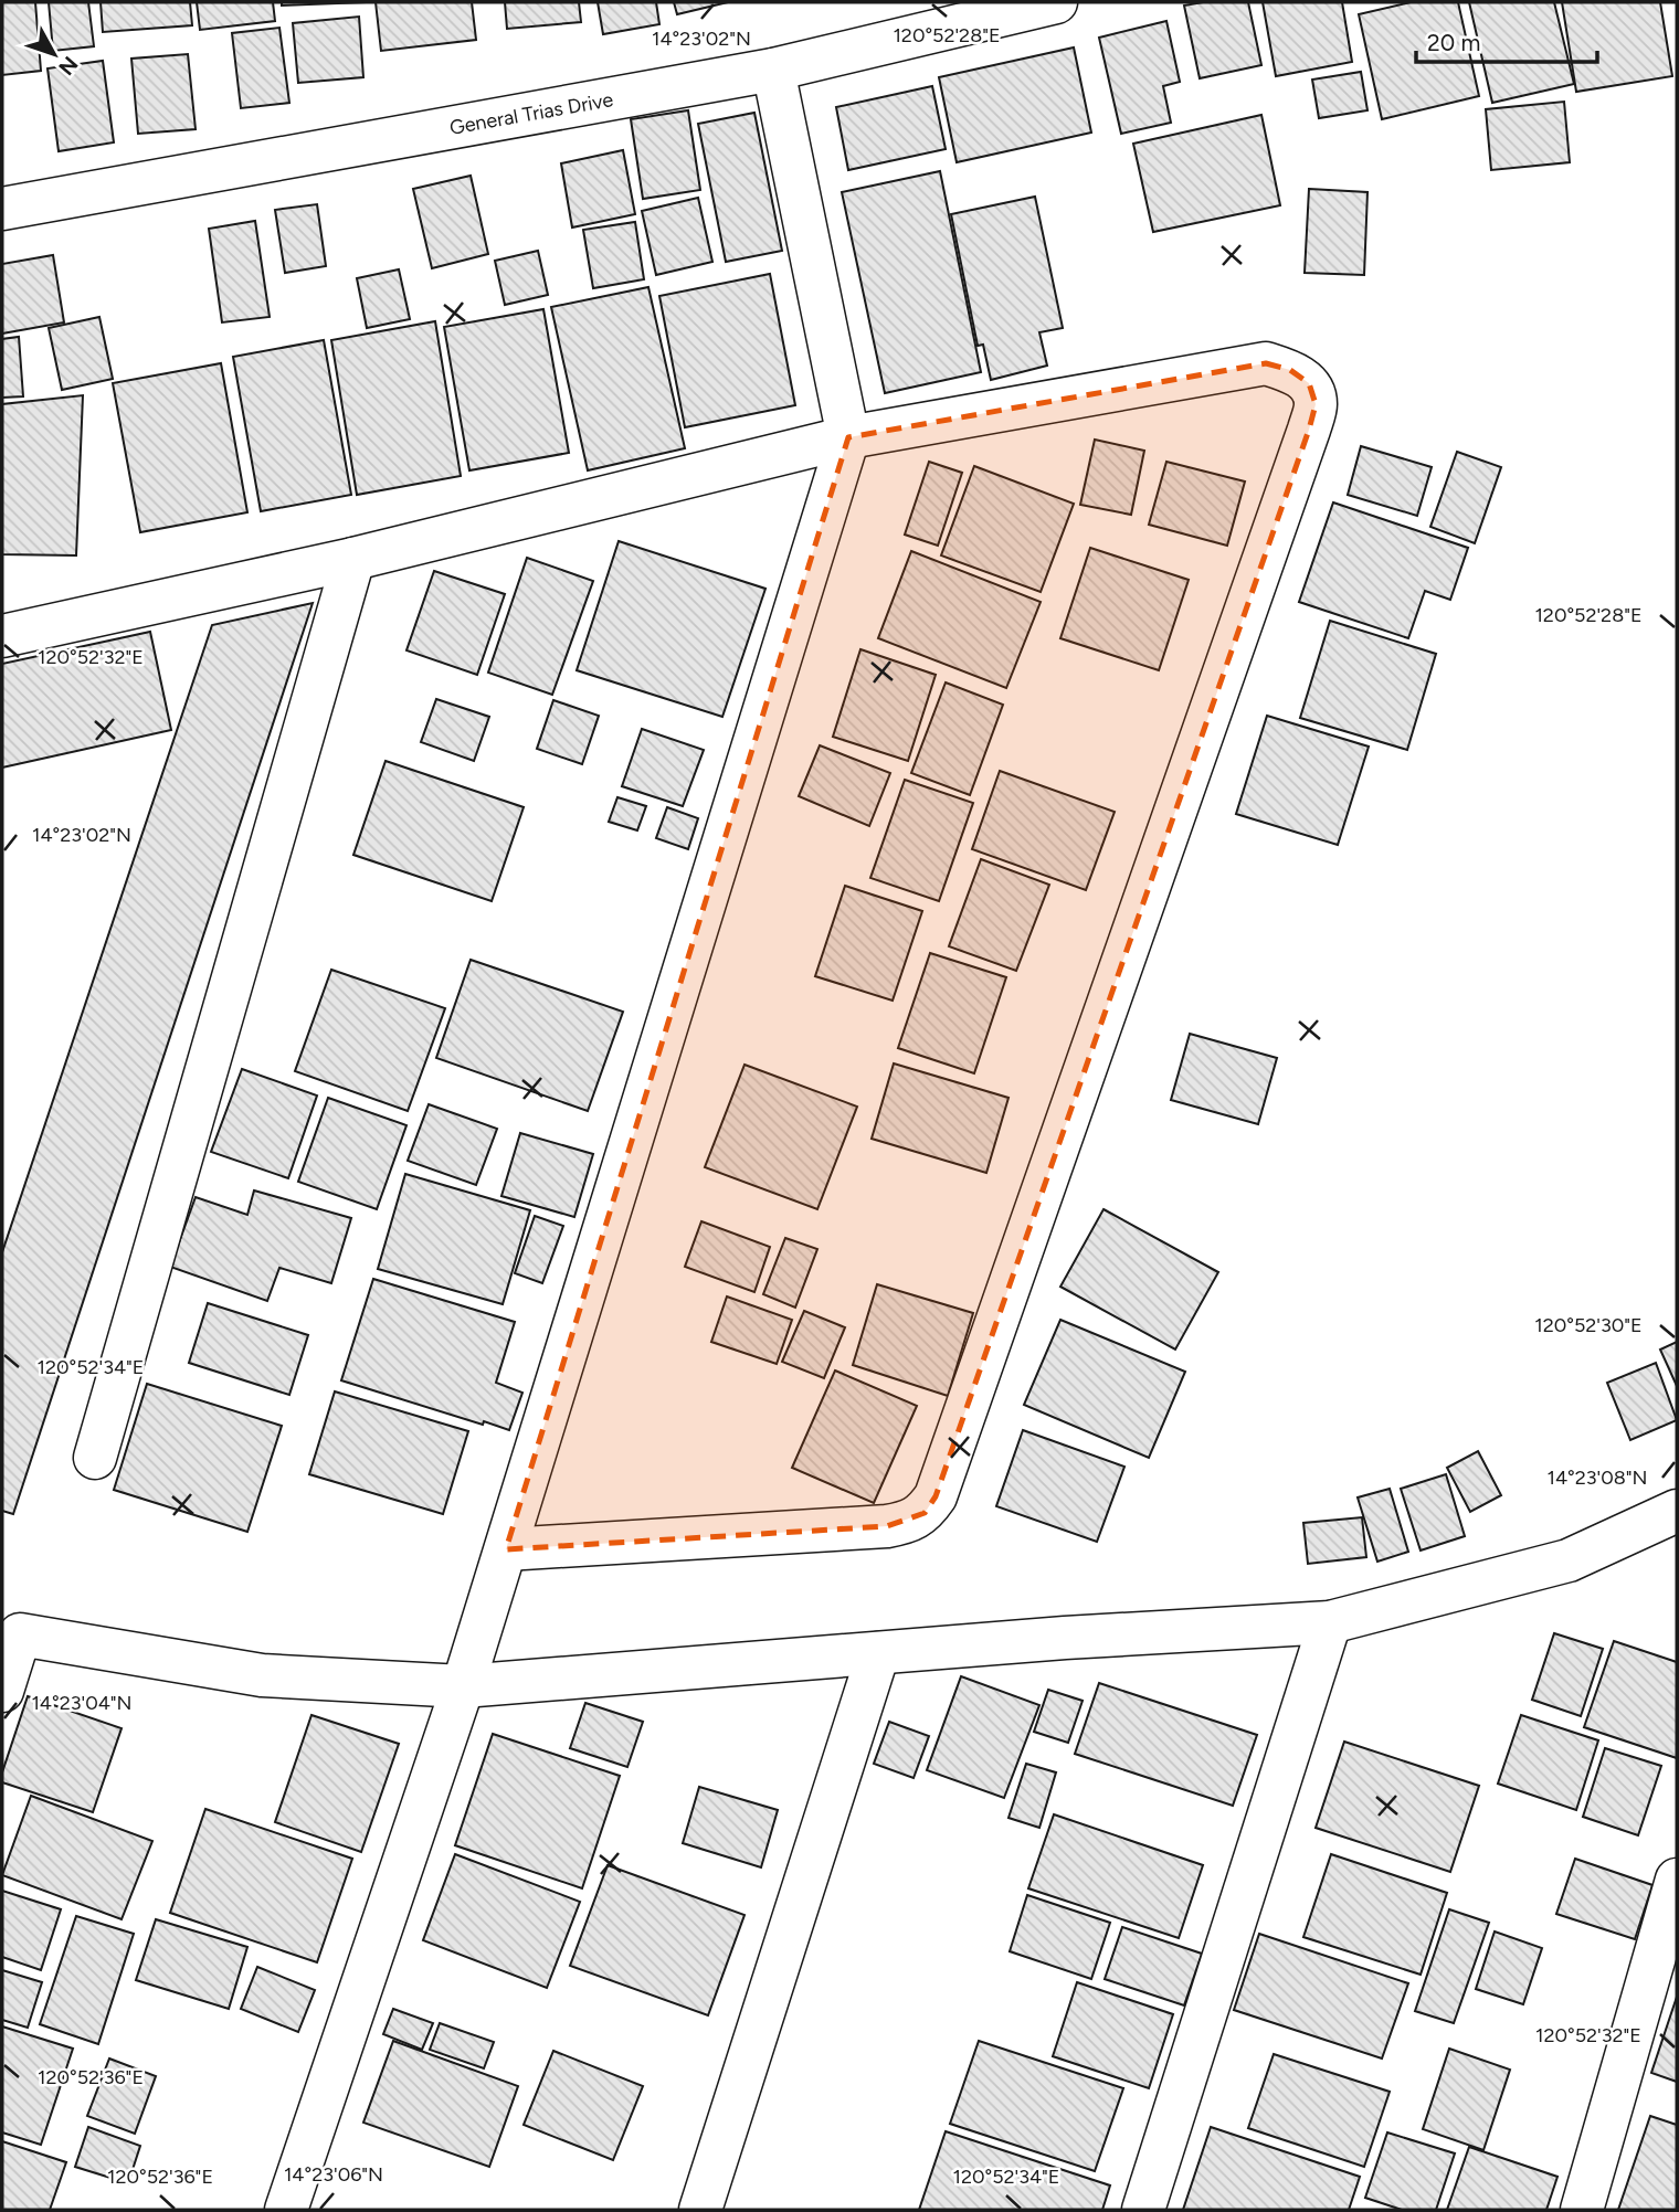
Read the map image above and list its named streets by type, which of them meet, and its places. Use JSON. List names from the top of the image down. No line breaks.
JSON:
{"streets":{"street":["General Trias Drive"]},"scale_bar":"20 m","north":"bottom right","coordinates":["120°52'28\"E","14°23'02\"N","120°52'32\"E","120°52'30\"E","120°52'34\"E","14°23'08\"N","14°23'04\"N","120°52'36\"E","14°23'06\"N"]}
